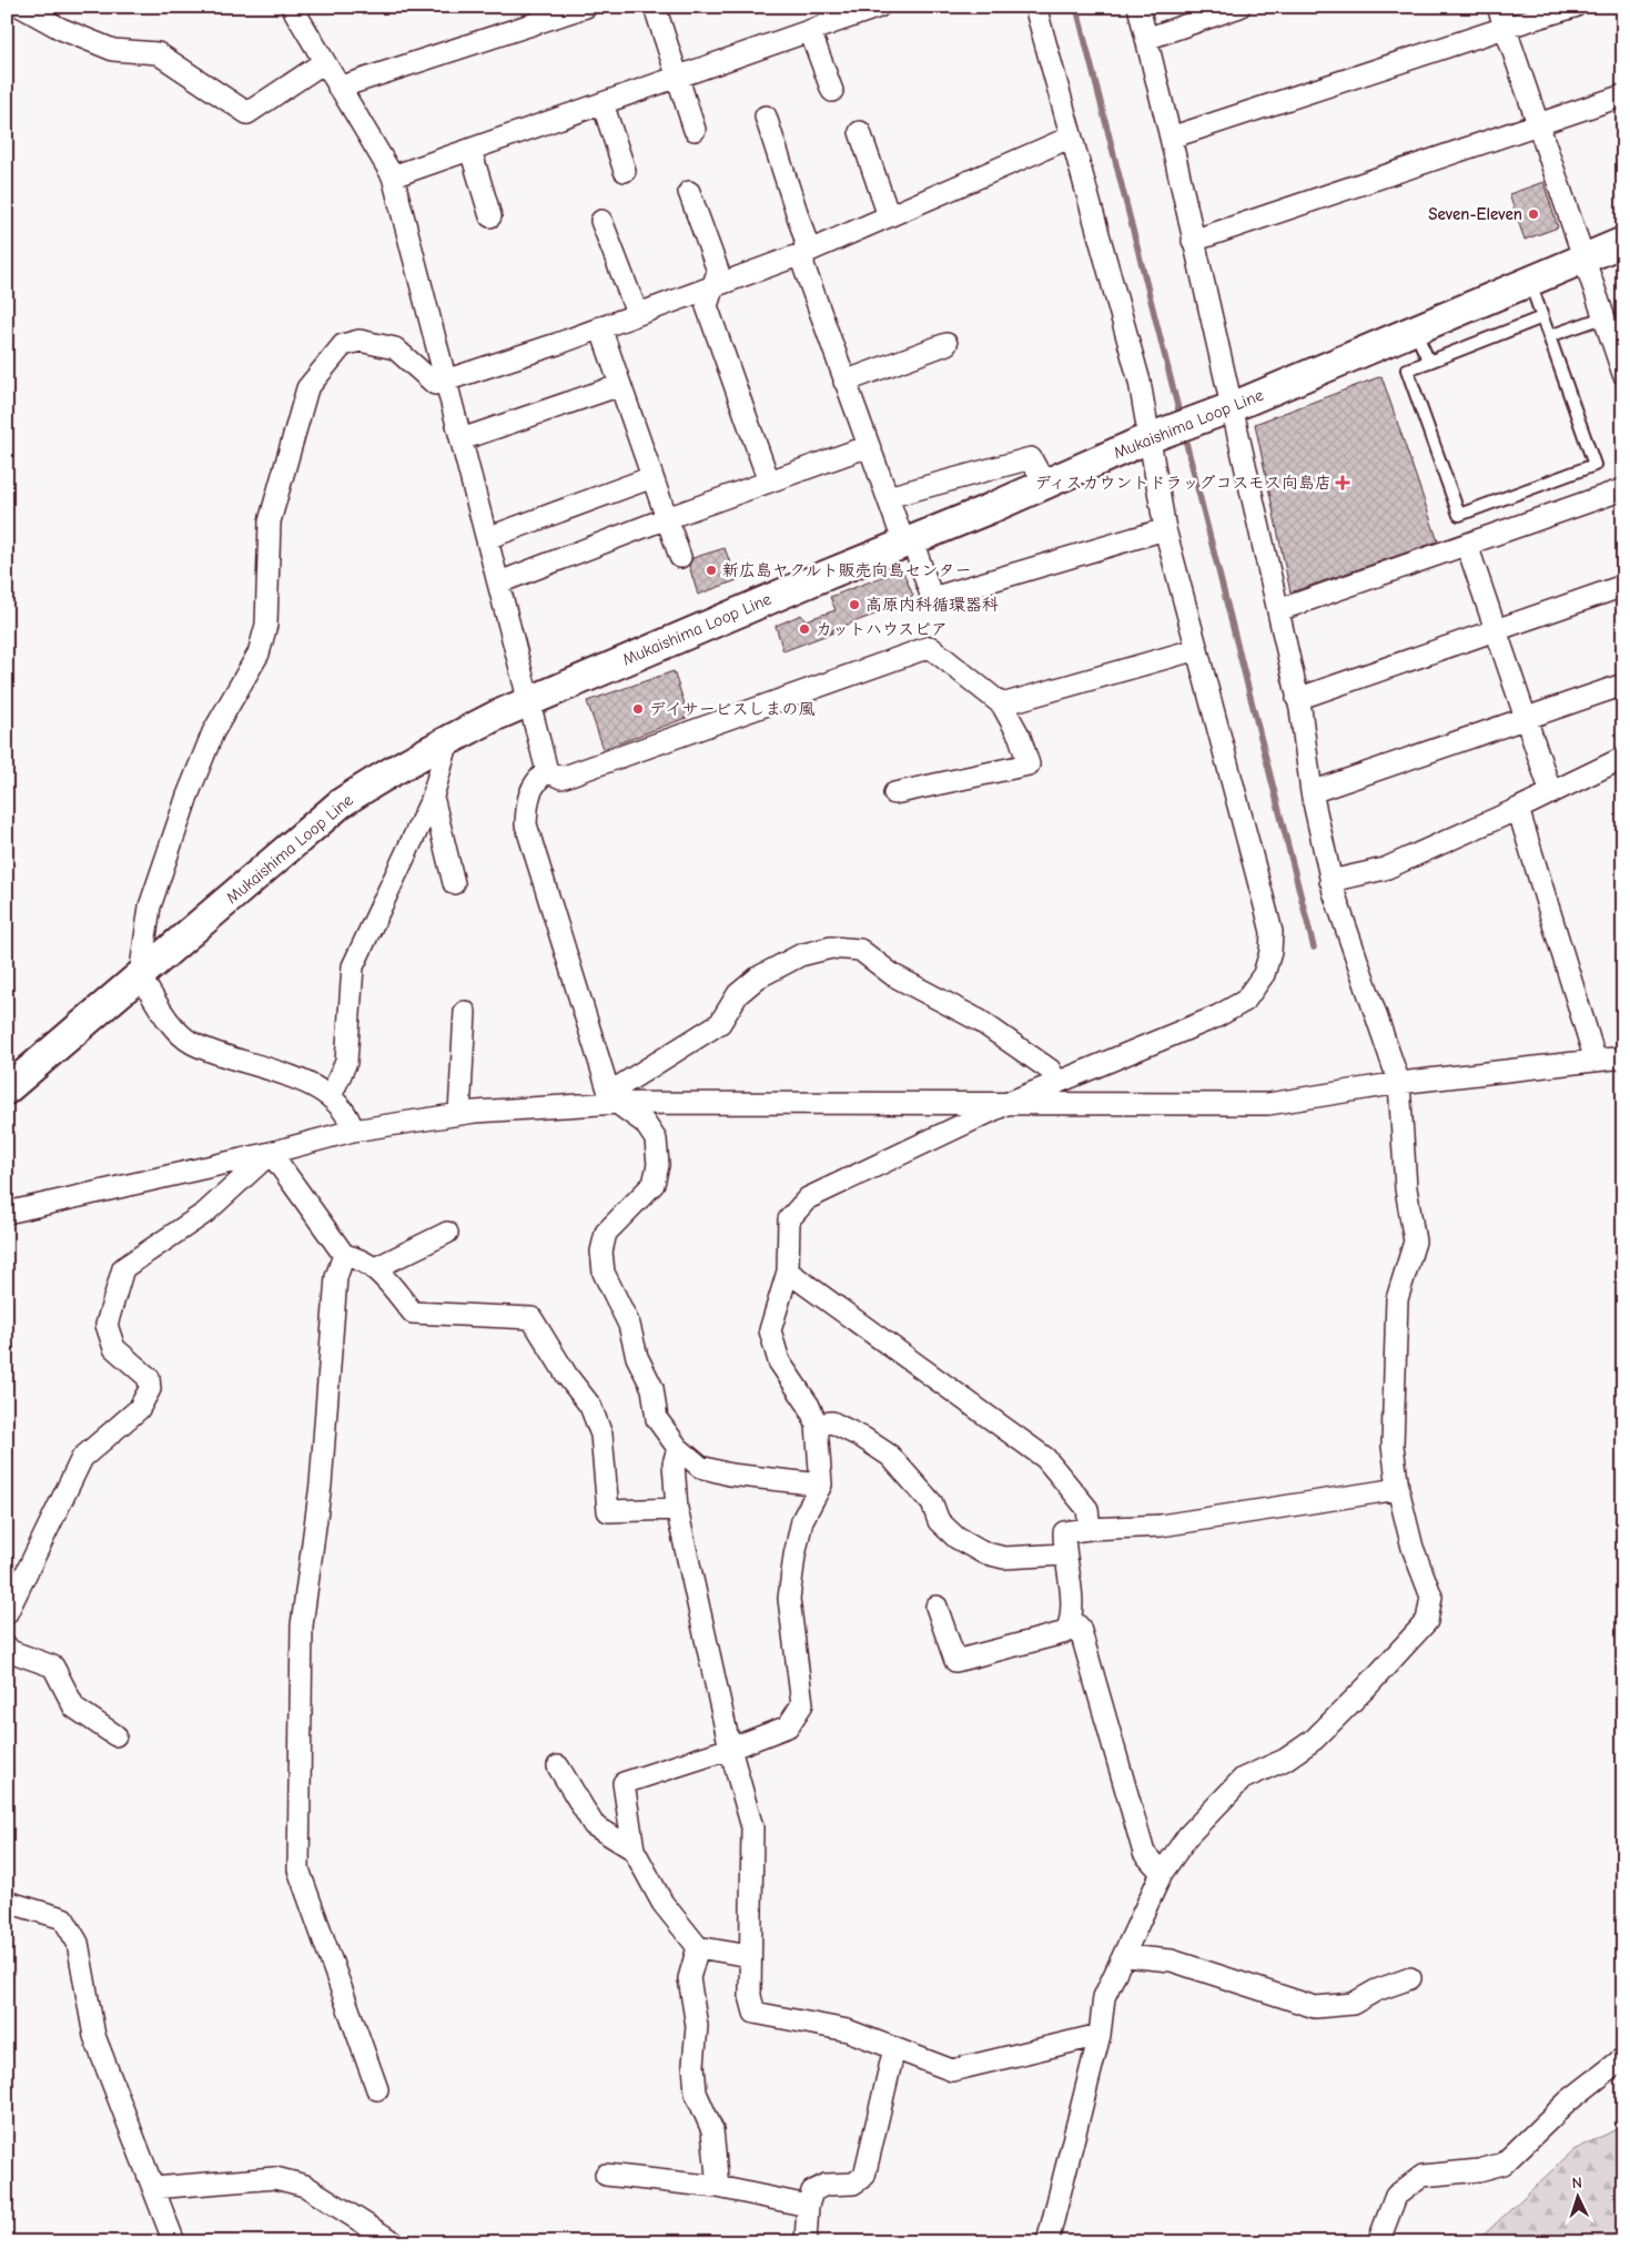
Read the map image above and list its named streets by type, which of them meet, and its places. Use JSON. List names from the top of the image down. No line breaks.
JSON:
{"streets":{"main road":["Mukaishima Loop Line"]},"places":{"other":["Seven-Eleven","新広島ヤクルト販売向島センター","高原内科循環器科","カットハウスピア","デイサービスしまの風"],"health":["ディスカウントドラッグコスモス向島店"]},"north":"top"}
